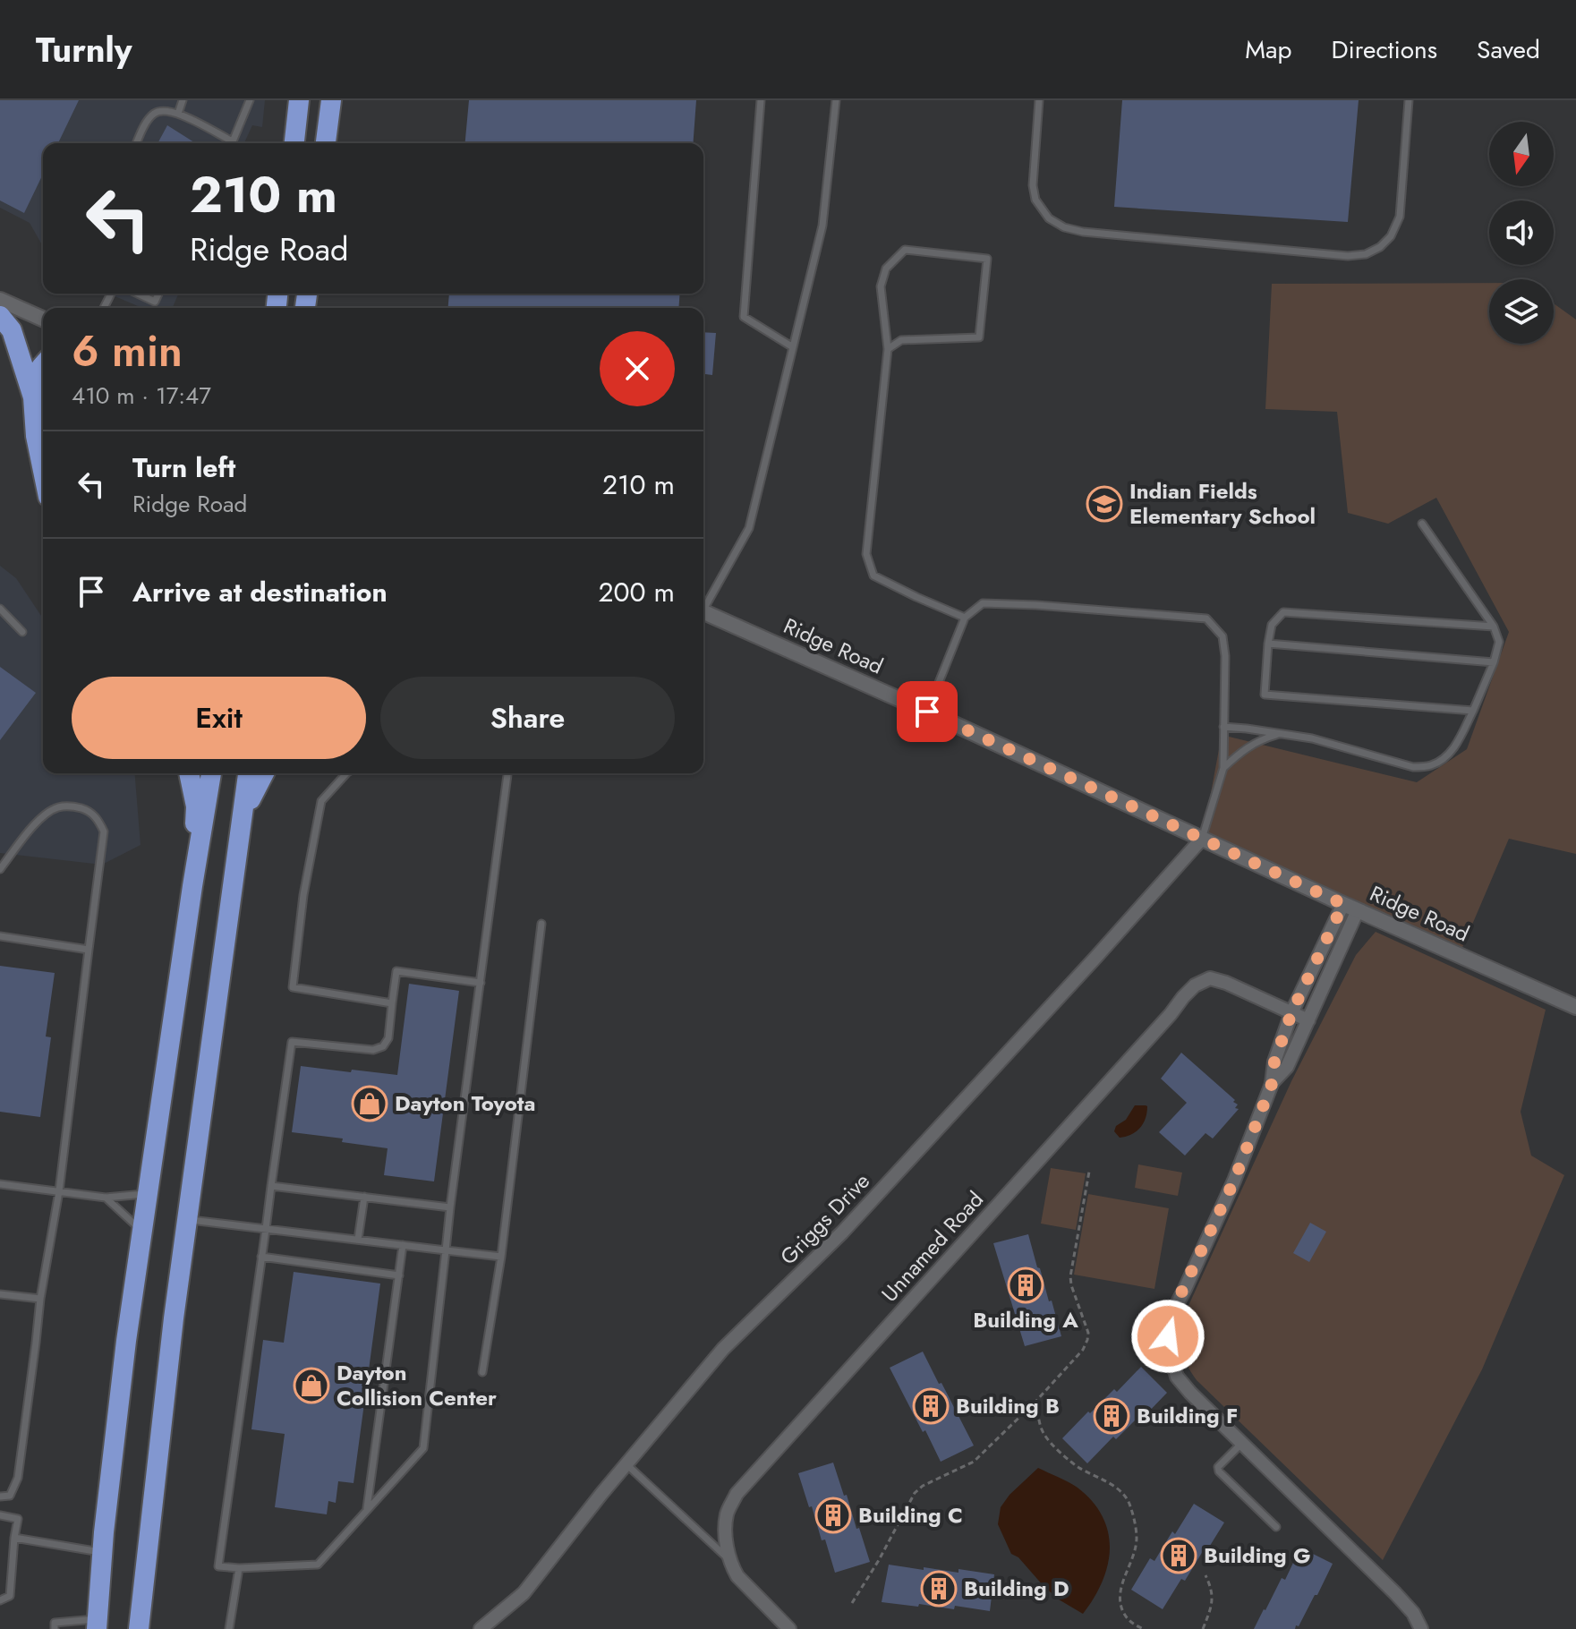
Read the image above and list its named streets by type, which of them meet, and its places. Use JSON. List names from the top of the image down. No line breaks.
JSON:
{"streets":{"street":["Ridge Road","Griggs Drive","Unnamed Road"]},"crossings":[["Ridge Road","Griggs Drive"]],"places":{"school or university":["Indian Fields Elementary School"],"shop":["Dayton Toyota","Dayton Collision Center"],"building":["Building A","Building B","Building F","Building C","Building G","Building D"]},"north":"bottom","page":{"header":"Turnly","nav":["Map","Directions","Saved"],"turn":["210 m","Ridge Road"],"heading":["6 min","410 m · 17:47"],"list":[{"name":"Turn left","note":"Ridge Road","value":"210 m"},{"name":"Arrive at destination","value":"200 m"}],"buttons":["Exit","Share"]}}
